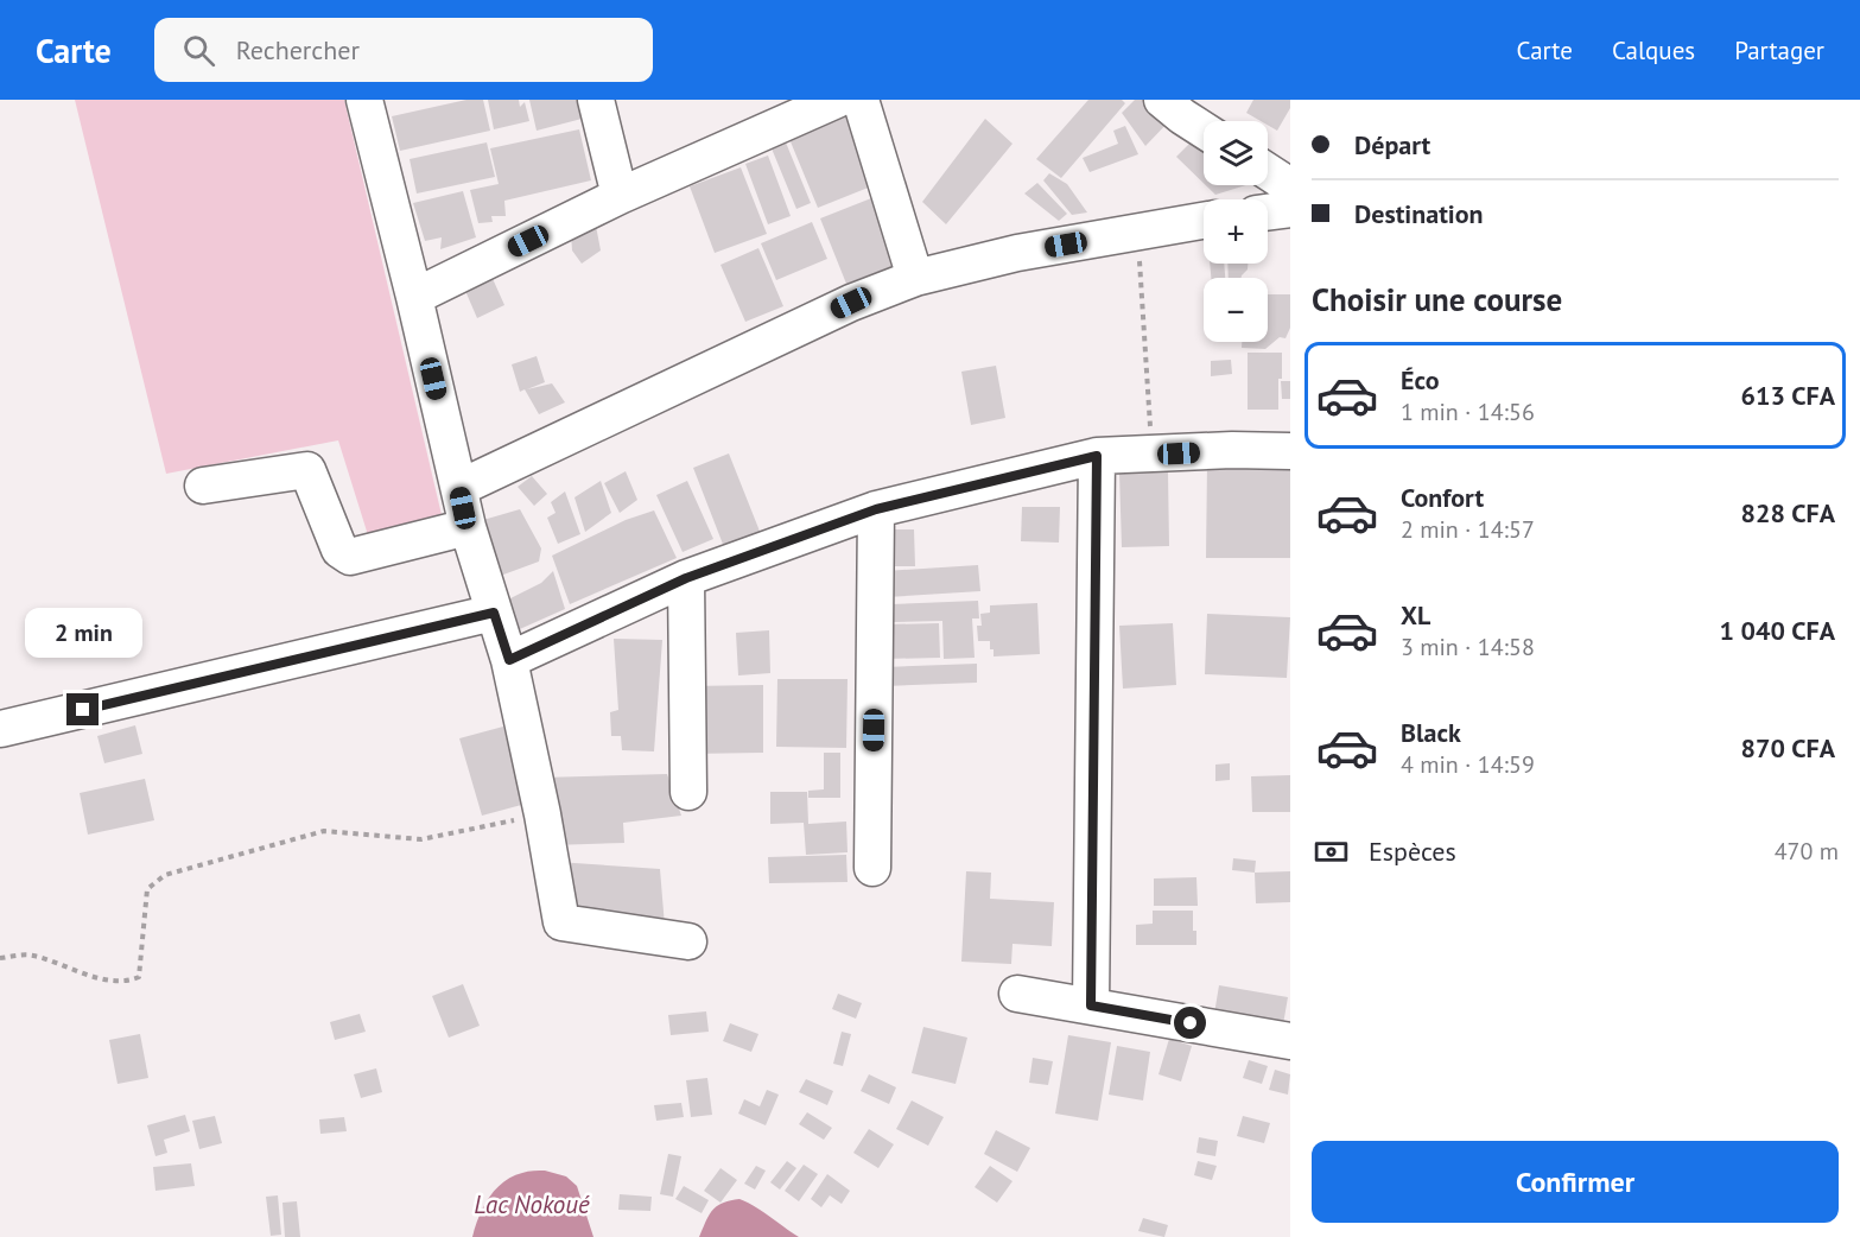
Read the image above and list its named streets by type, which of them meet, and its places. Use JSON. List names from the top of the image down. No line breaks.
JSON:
{"water":["Lac Nokoué"],"page":{"header":"Carte","search":"Rechercher","nav":["Carte","Calques","Partager"],"banner":["Départ","Destination"],"map_buttons":["+","−"],"heading":"Choisir une course","list":[{"name":"Éco","note":"1 min · 14:56","value":"613 CFA"},{"name":"Confort","note":"2 min · 14:57","value":"828 CFA"},{"name":"XL","note":"3 min · 14:58","value":"1 040 CFA"},{"name":"Black","note":"4 min · 14:59","value":"870 CFA"}],"bubble":"2 min","pay":["Espèces","470 m"],"buttons":"Confirmer"}}
